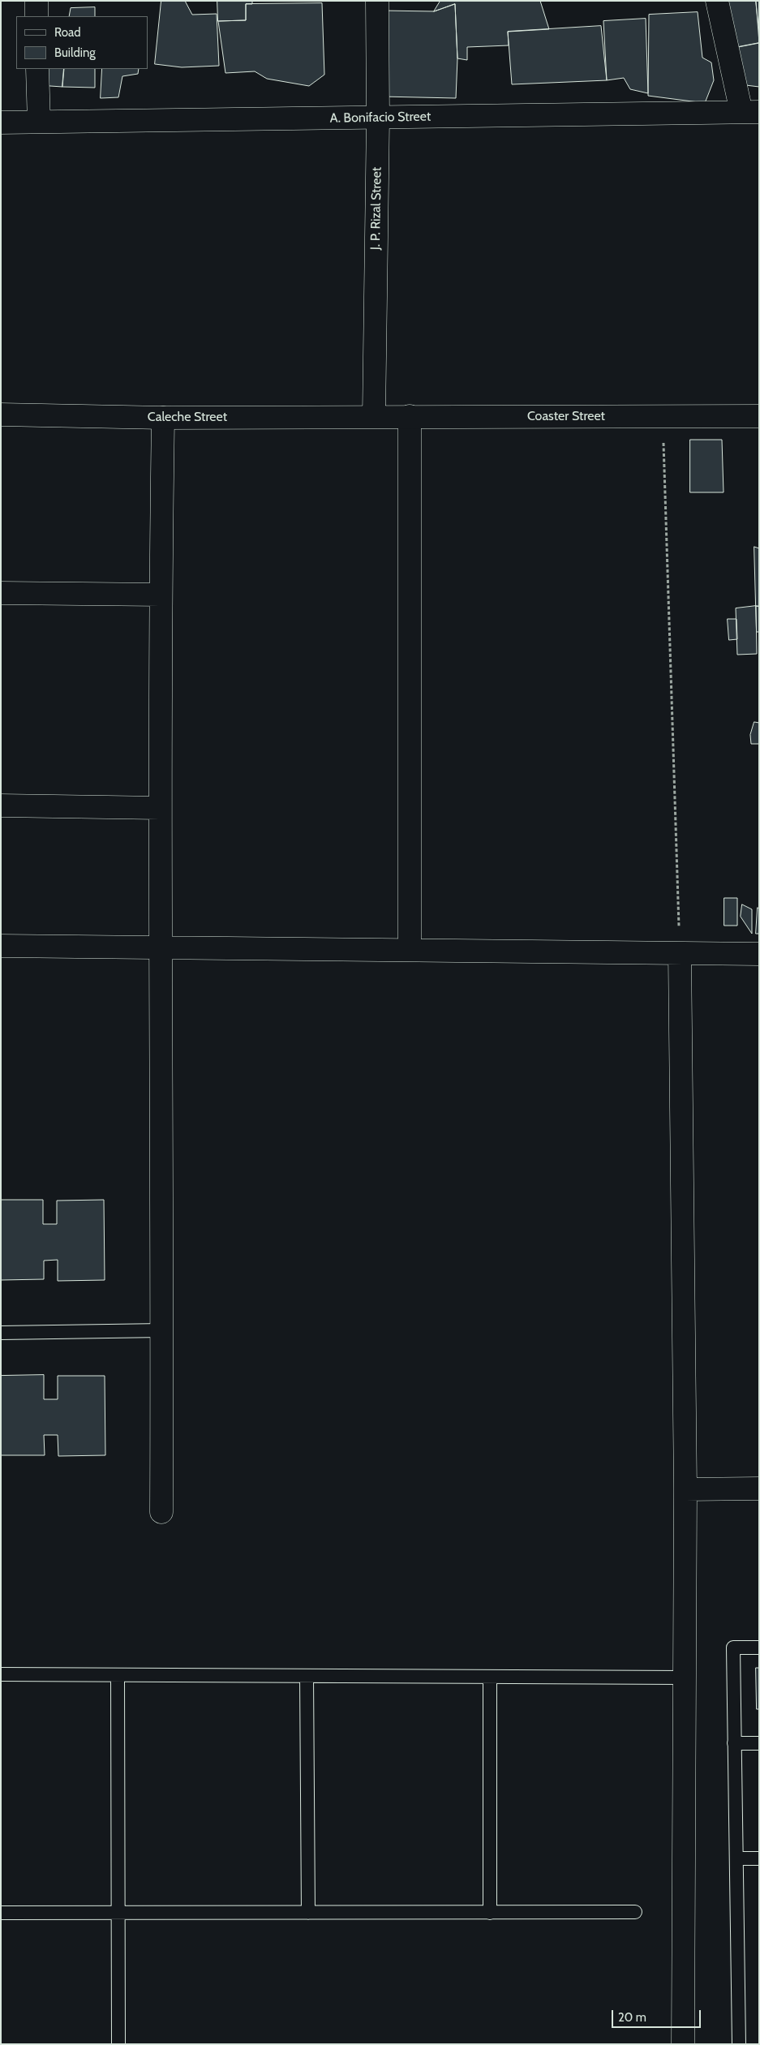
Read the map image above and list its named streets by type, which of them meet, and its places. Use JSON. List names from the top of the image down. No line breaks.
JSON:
{"streets":{"street":["A. Bonifacio Street","J. P. Rizal Street","Coaster Street","Caleche Street"]},"crossings":[["A. Bonifacio Street","J. P. Rizal Street"],["J. P. Rizal Street","Coaster Street"],["J. P. Rizal Street","Caleche Street"],["Coaster Street","Caleche Street"]],"legend":["Road","Building"],"scale_bar":"20 m"}
